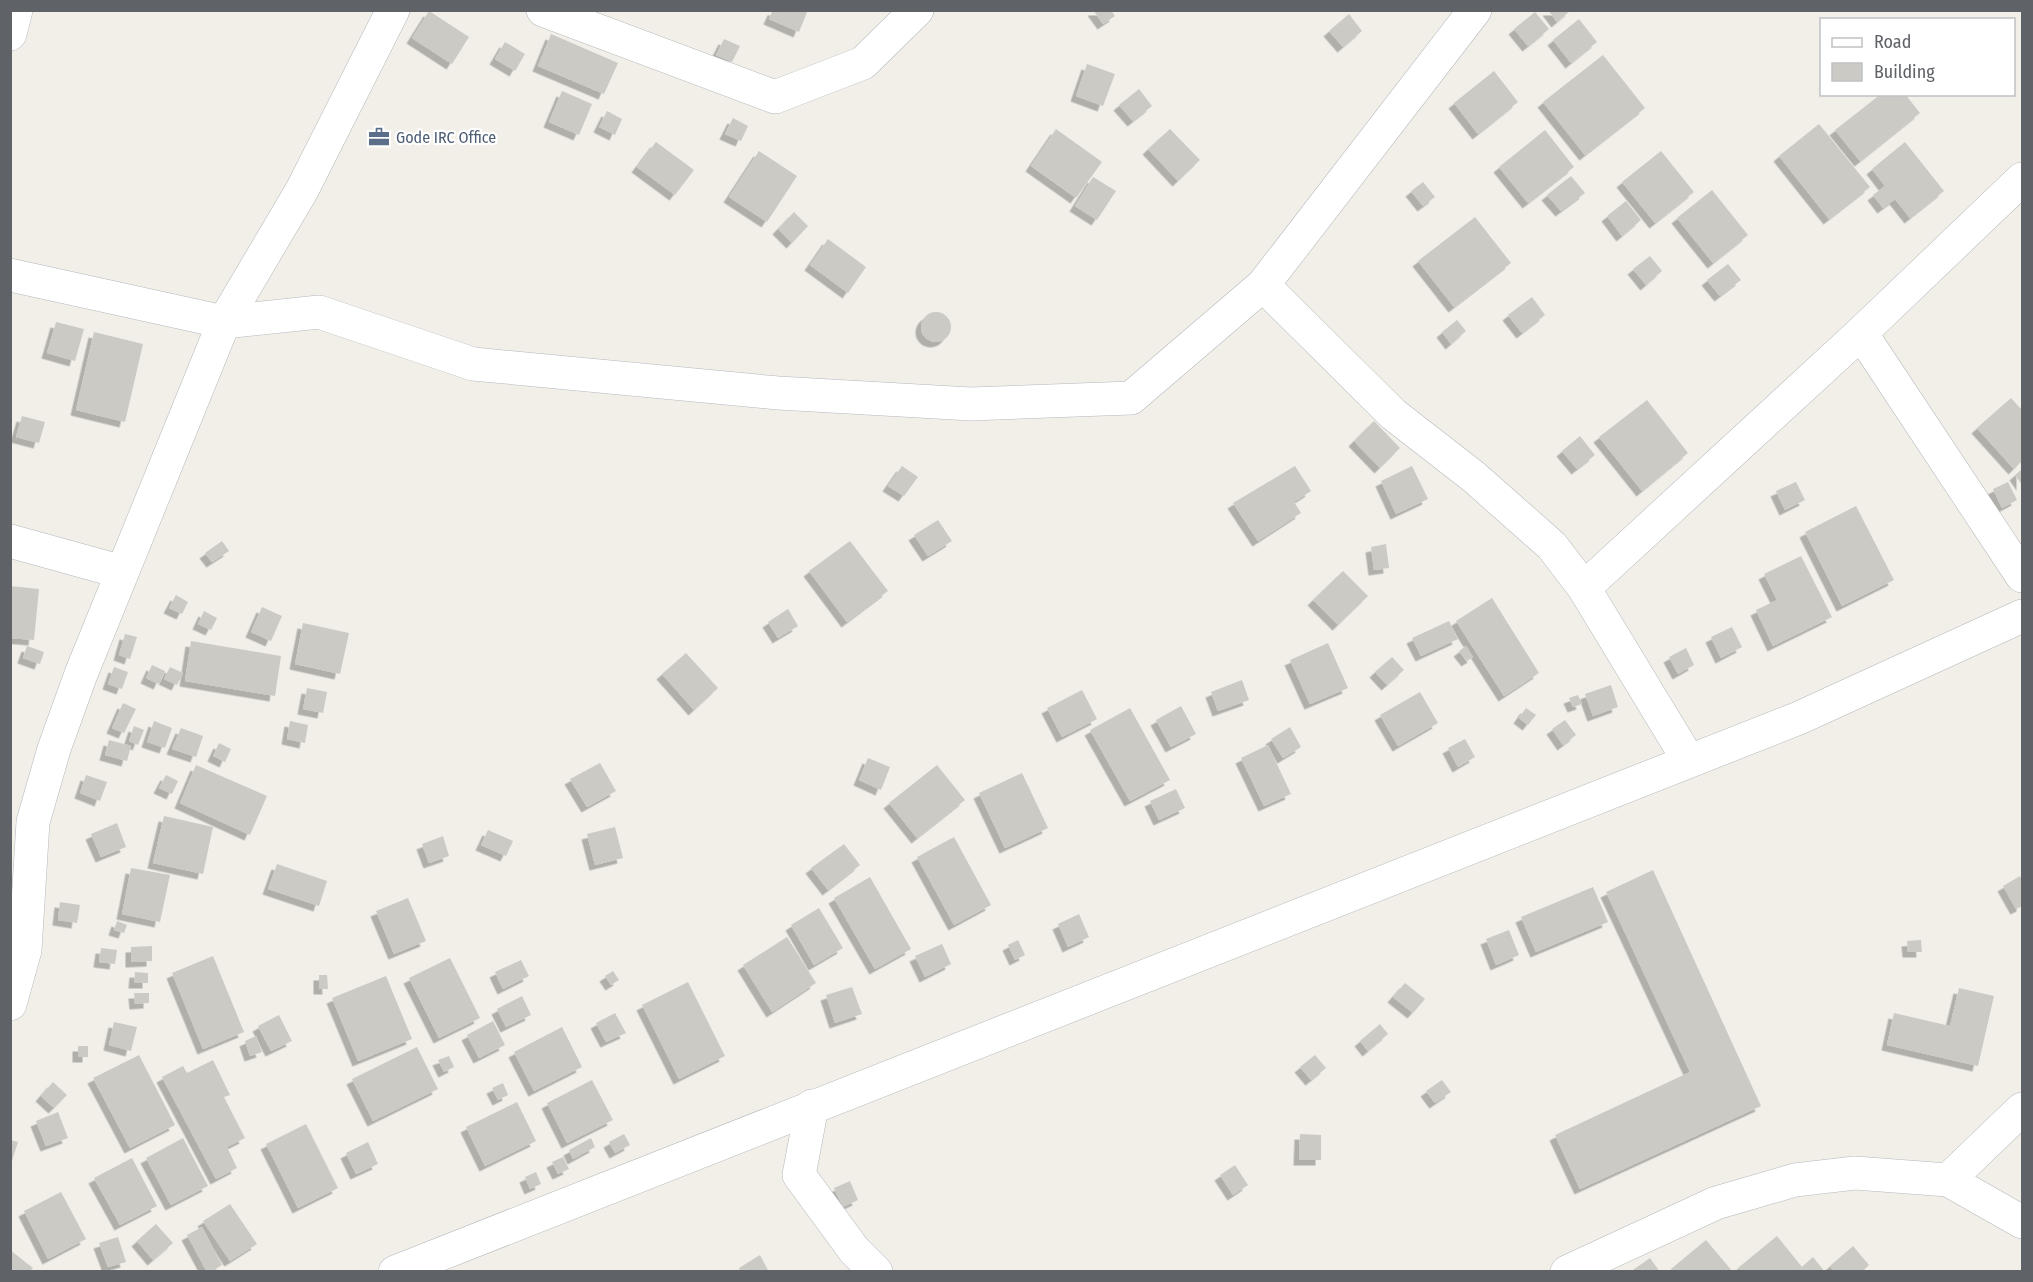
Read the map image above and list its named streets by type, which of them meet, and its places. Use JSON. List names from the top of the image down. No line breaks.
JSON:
{"places":{"office":["Gode IRC Office"]},"legend":["Road","Building"]}
